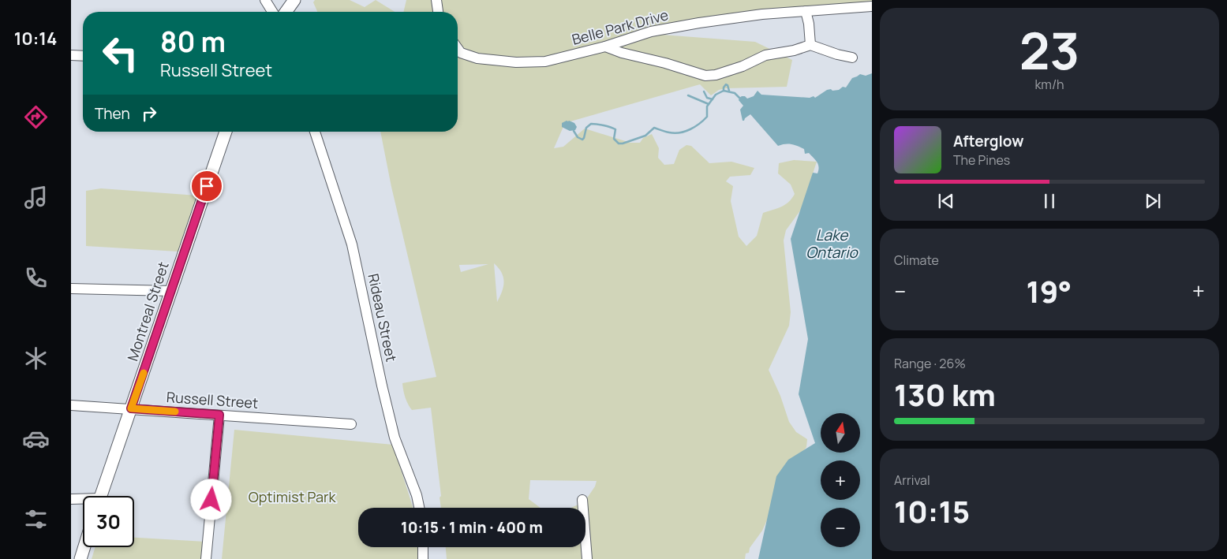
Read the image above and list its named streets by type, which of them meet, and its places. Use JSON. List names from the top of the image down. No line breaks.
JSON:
{"streets":{"main road":["Montreal Street"],"street":["Belle Park Drive","Rideau Street","Russell Street"]},"crossings":[["Montreal Street","Russell Street"]],"water":["Lake Ontario"],"parks":["Optimist Park"],"north":"top","page":{"tabs":"10:14","tile":[["23","km/h"],"Climate",["Range · 26%","130 km"],["Arrival","10:15"]],"turn":["80 m","Russell Street"],"then":"Then","song":["Afterglow","The Pines"],"heat":["−","19°","+"],"map_buttons":["+","−"],"limit":"30","trip":"10:15 · 1 min · 400 m"}}
